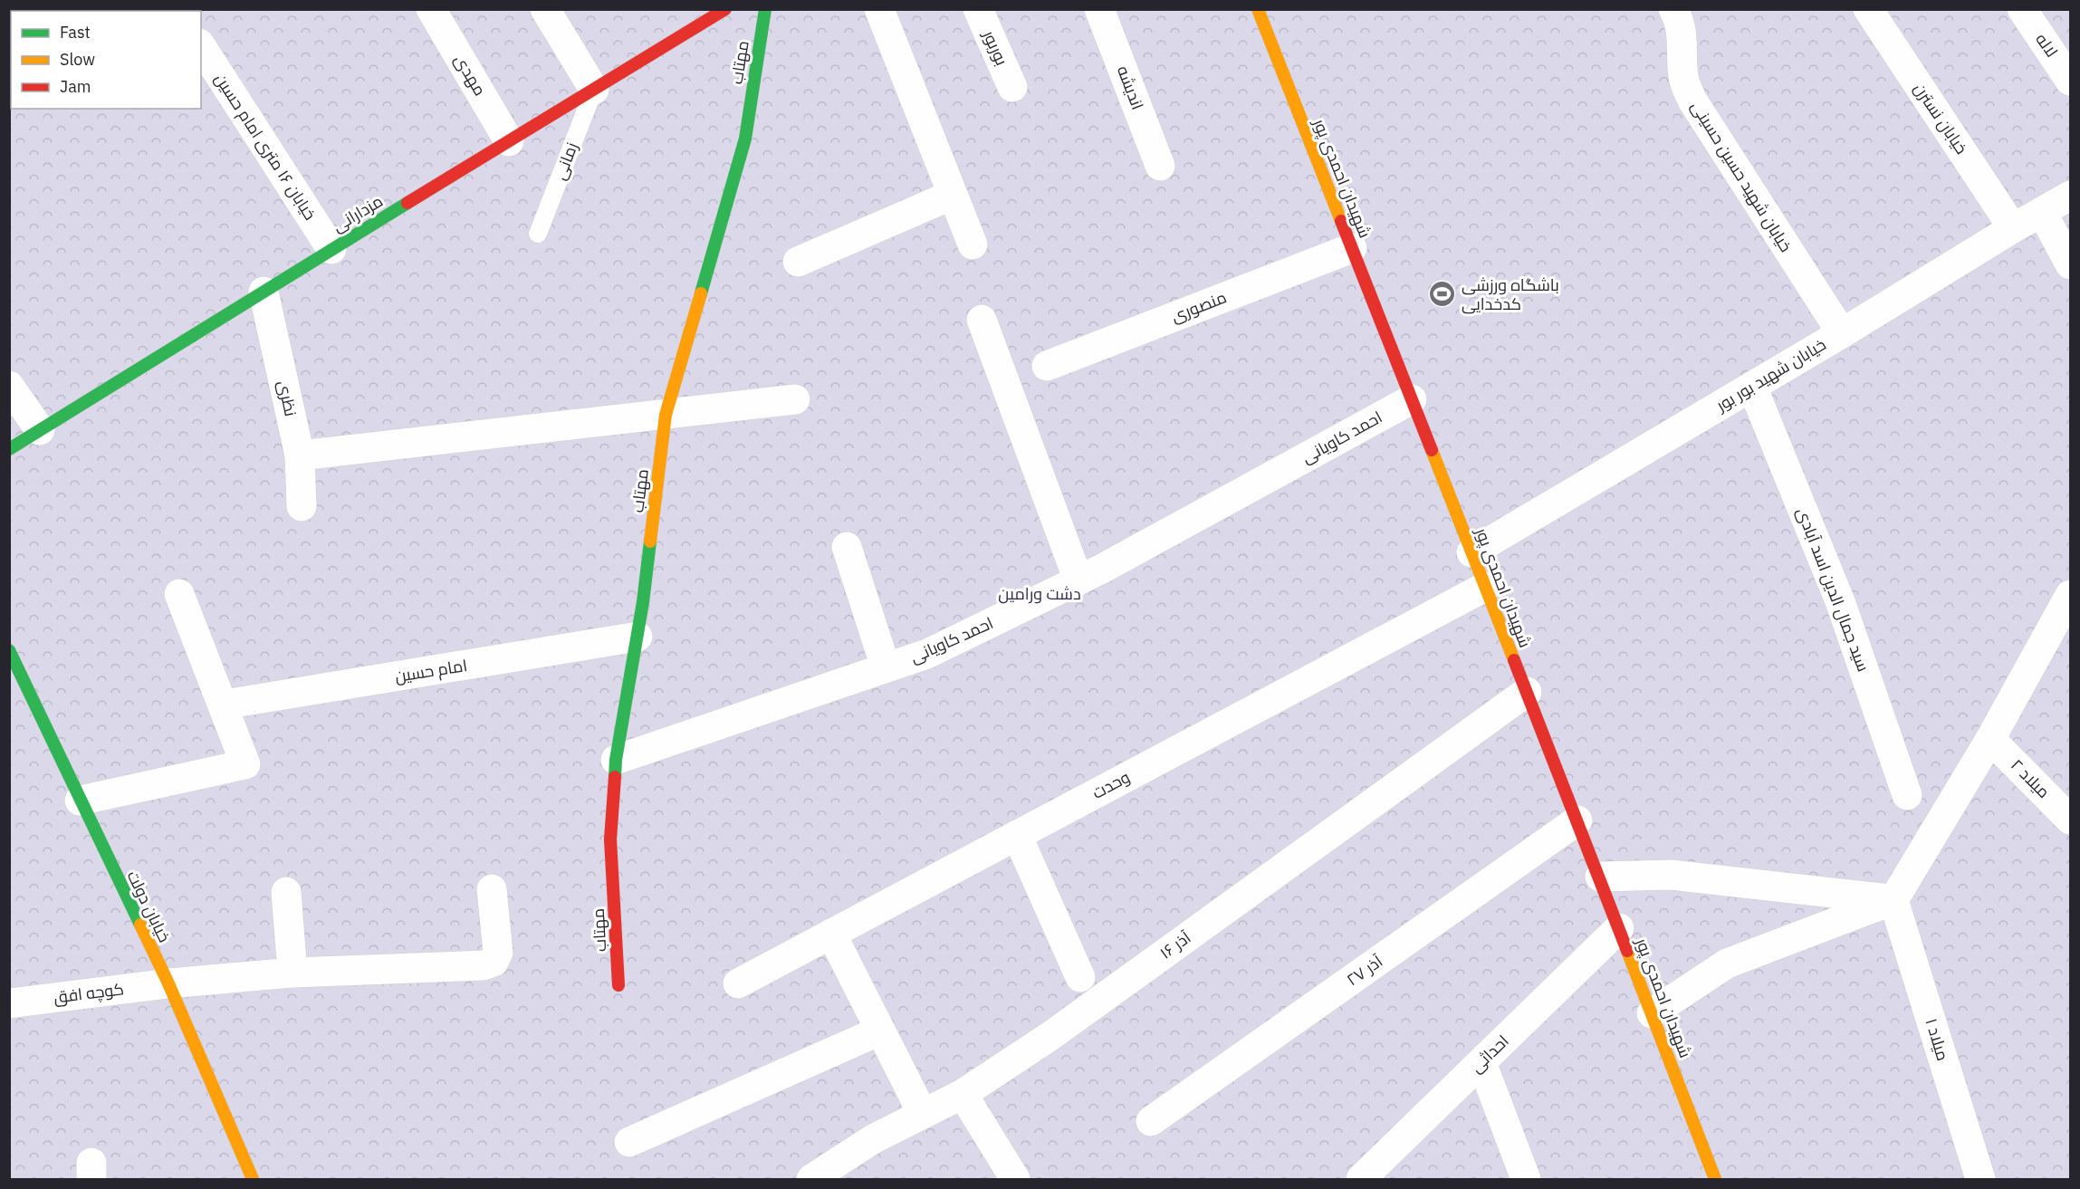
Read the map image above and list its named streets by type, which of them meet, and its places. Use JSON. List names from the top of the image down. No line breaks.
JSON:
{"streets":{"street":["لاله","بوربور","مهتاب","مهدی","اندیشه","خیابان نسترن","خیابان ۱۶ متری امام حسین","خیابان شهید حسین حسینی","شهیدان احمدی پور","مزدارانی","منصوری","خیابان شهید بور بور","نظری","احمد کاویانی","سید جمال الدین اسد آبادی","امام حسین","میلاد ۲","وحدت","خیابان دولت","۱۶ آذر","۲۷ آذر","کوچه افق","میلاد ۱","احداثی"],"lane":["زمانی"]},"crossings":[["مهتاب","احمد کاویانی"],["مهتاب","امام حسین"],["مهدی","مزدارانی"],["خیابان نسترن","خیابان شهید بور بور"],["خیابان ۱۶ متری امام حسین","مزدارانی"],["زمانی","مزدارانی"],["خیابان شهید حسین حسینی","خیابان شهید بور بور"],["شهیدان احمدی پور","منصوری"],["شهیدان احمدی پور","خیابان شهید بور بور"],["شهیدان احمدی پور","احمد کاویانی"],["شهیدان احمدی پور","وحدت"],["شهیدان احمدی پور","۱۶ آذر"],["شهیدان احمدی پور","۲۷ آذر"],["شهیدان احمدی پور","احداثی"],["مزدارانی","نظری"],["خیابان شهید بور بور","سید جمال الدین اسد آبادی"],["خیابان دولت","کوچه افق"]],"parks":["دشت ورامین"],"places":{"sports":["باشگاه ورزشی کدخدایی"]},"legend":["Fast","Slow","Jam"]}
